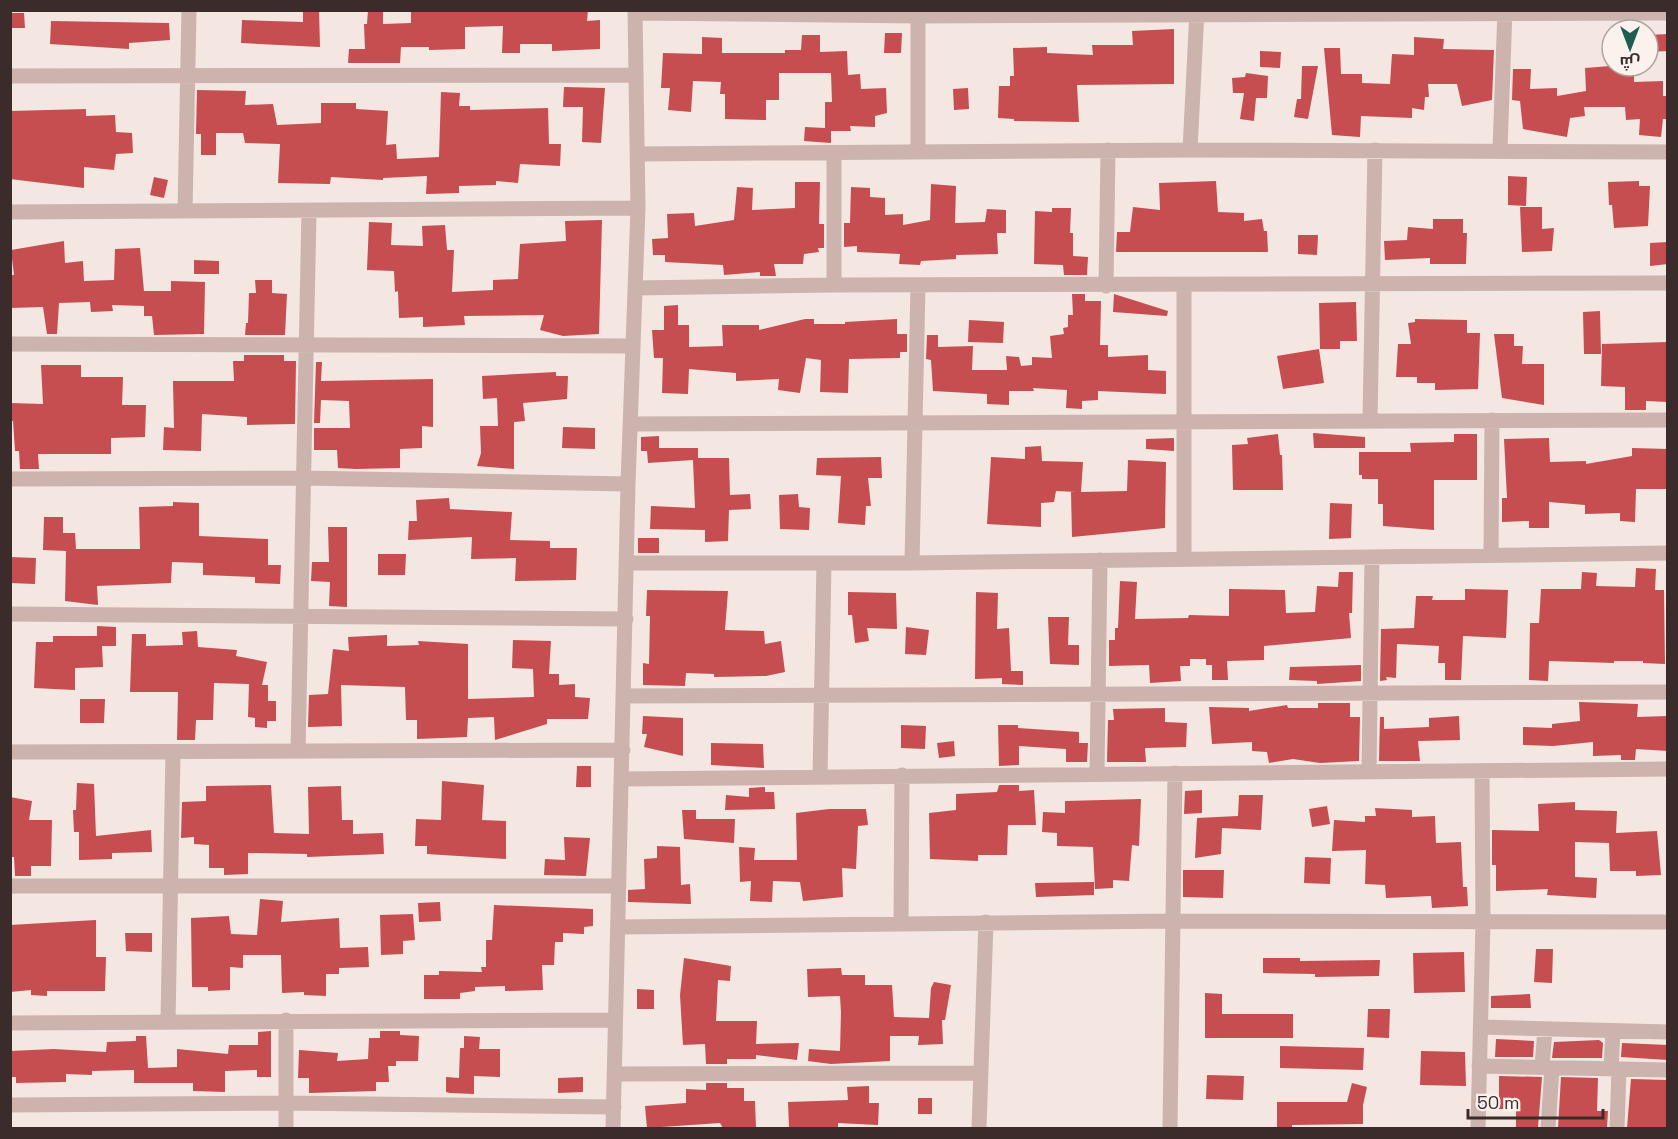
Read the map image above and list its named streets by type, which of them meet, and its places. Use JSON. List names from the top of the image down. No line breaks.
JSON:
{"scale_bar":"50 m","north":"bottom"}
